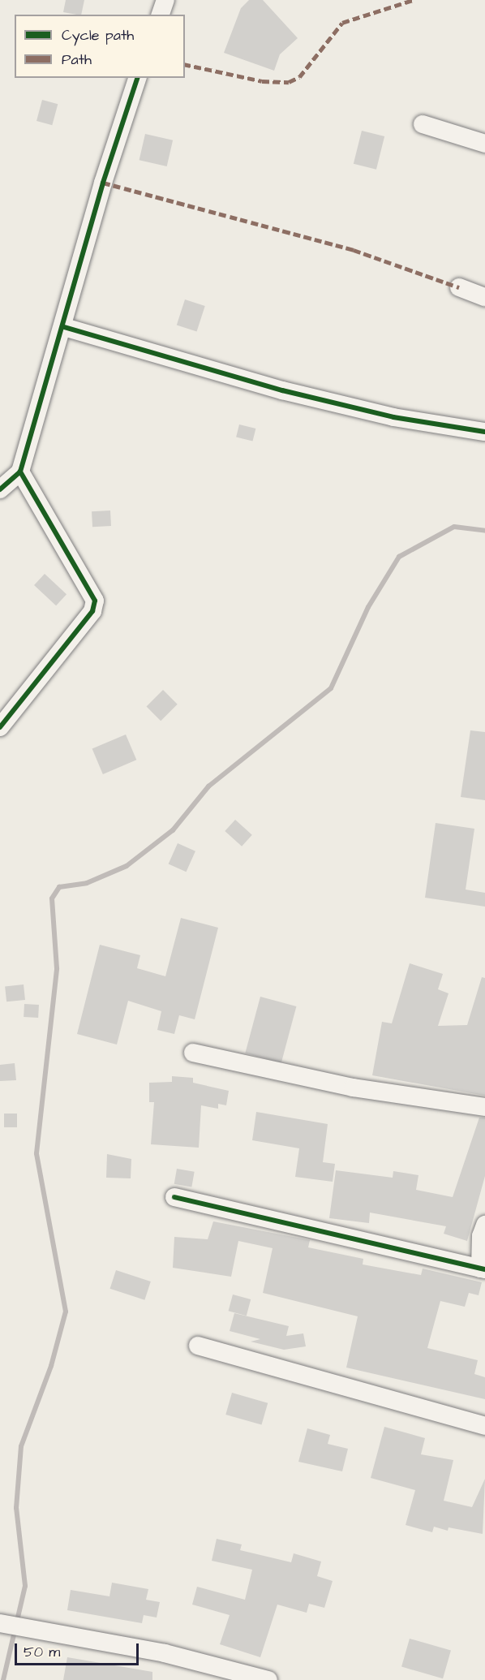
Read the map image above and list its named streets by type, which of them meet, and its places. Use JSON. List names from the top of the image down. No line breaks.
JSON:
{"legend":["Cycle path","Path"],"scale_bar":"50 m"}
